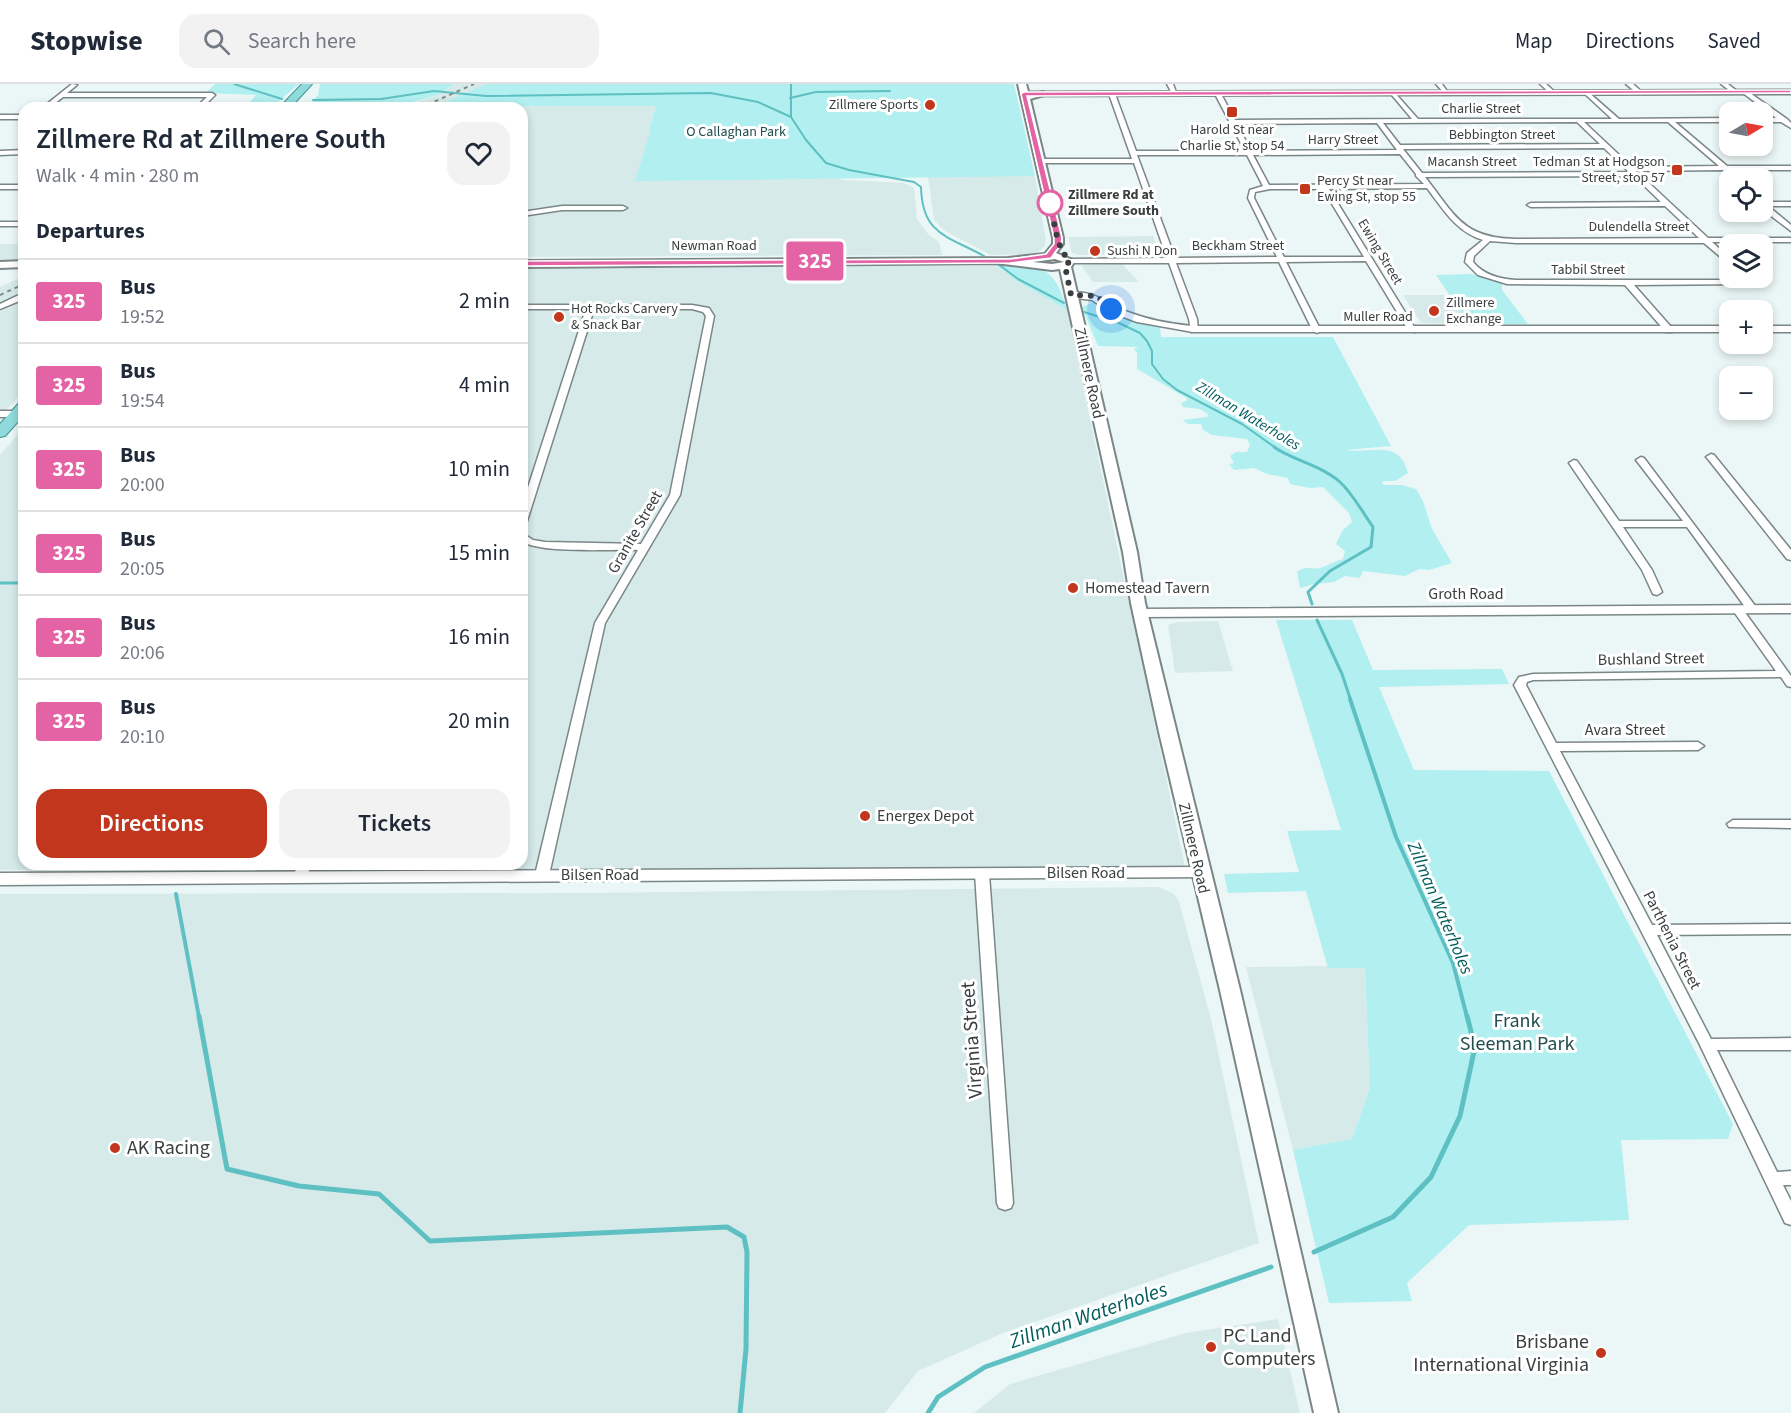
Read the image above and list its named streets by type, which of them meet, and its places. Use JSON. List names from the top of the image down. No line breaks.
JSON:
{"streets":{"main road":["Newman Road","Zillmere Road"],"street":["Charlie Street","Bebbington Street","Harry Street","Macansh Street","Dulendella Street","Beckham Street","Ewing Street","Tabbil Street","Muller Road","Granite Street","Groth Road","Bushland Street","Avara Street","Bilsen Road","Parthenia Street","Virginia Street"]},"crossings":[["Bebbington Street","Harry Street"],["Harry Street","Zillmere Road"],["Dulendella Street","Tabbil Street"],["Newman Road","Beckham Street"],["Newman Road","Zillmere Road"],["Beckham Street","Ewing Street"],["Beckham Street","Zillmere Road"],["Ewing Street","Muller Road"],["Muller Road","Zillmere Road"],["Zillmere Road","Groth Road"],["Zillmere Road","Bilsen Road"],["Granite Street","Bilsen Road"],["Bushland Street","Parthenia Street"],["Avara Street","Parthenia Street"],["Bilsen Road","Virginia Street"]],"water":["Zillman Waterholes"],"parks":["O Callaghan Park","Frank Sleeman Park"],"places":{"other":["Zillmere Sports","Zillmere Rd at Zillmere South","Sushi N Don","Zillmere Exchange","Hot Rocks Carvery & Snack Bar","Homestead Tavern","Energex Depot","AK Racing","PC Land Computers","Brisbane International Virginia"],"transit":["Harold St near Charlie St, stop 54","Tedman St at Hodgson Street, stop 57","Percy St near Ewing St, stop 55"]},"lines":["bus line 325"],"north":"right","page":{"header":"Stopwise","search":"Search here","nav":["Map","Directions","Saved"],"on_map":"325","map_buttons":["+","−"],"heading":[["Zillmere Rd at Zillmere South","Walk · 4 min · 280 m"],"Departures"],"list":[{"mark":"325","name":"Bus","note":"19:52","value":"2 min"},{"mark":"325","name":"Bus","note":"19:54","value":"4 min"},{"mark":"325","name":"Bus","note":"20:00","value":"10 min"},{"mark":"325","name":"Bus","note":"20:05","value":"15 min"},{"mark":"325","name":"Bus","note":"20:06","value":"16 min"},{"mark":"325","name":"Bus","note":"20:10","value":"20 min"}],"buttons":["Directions","Tickets"]}}
